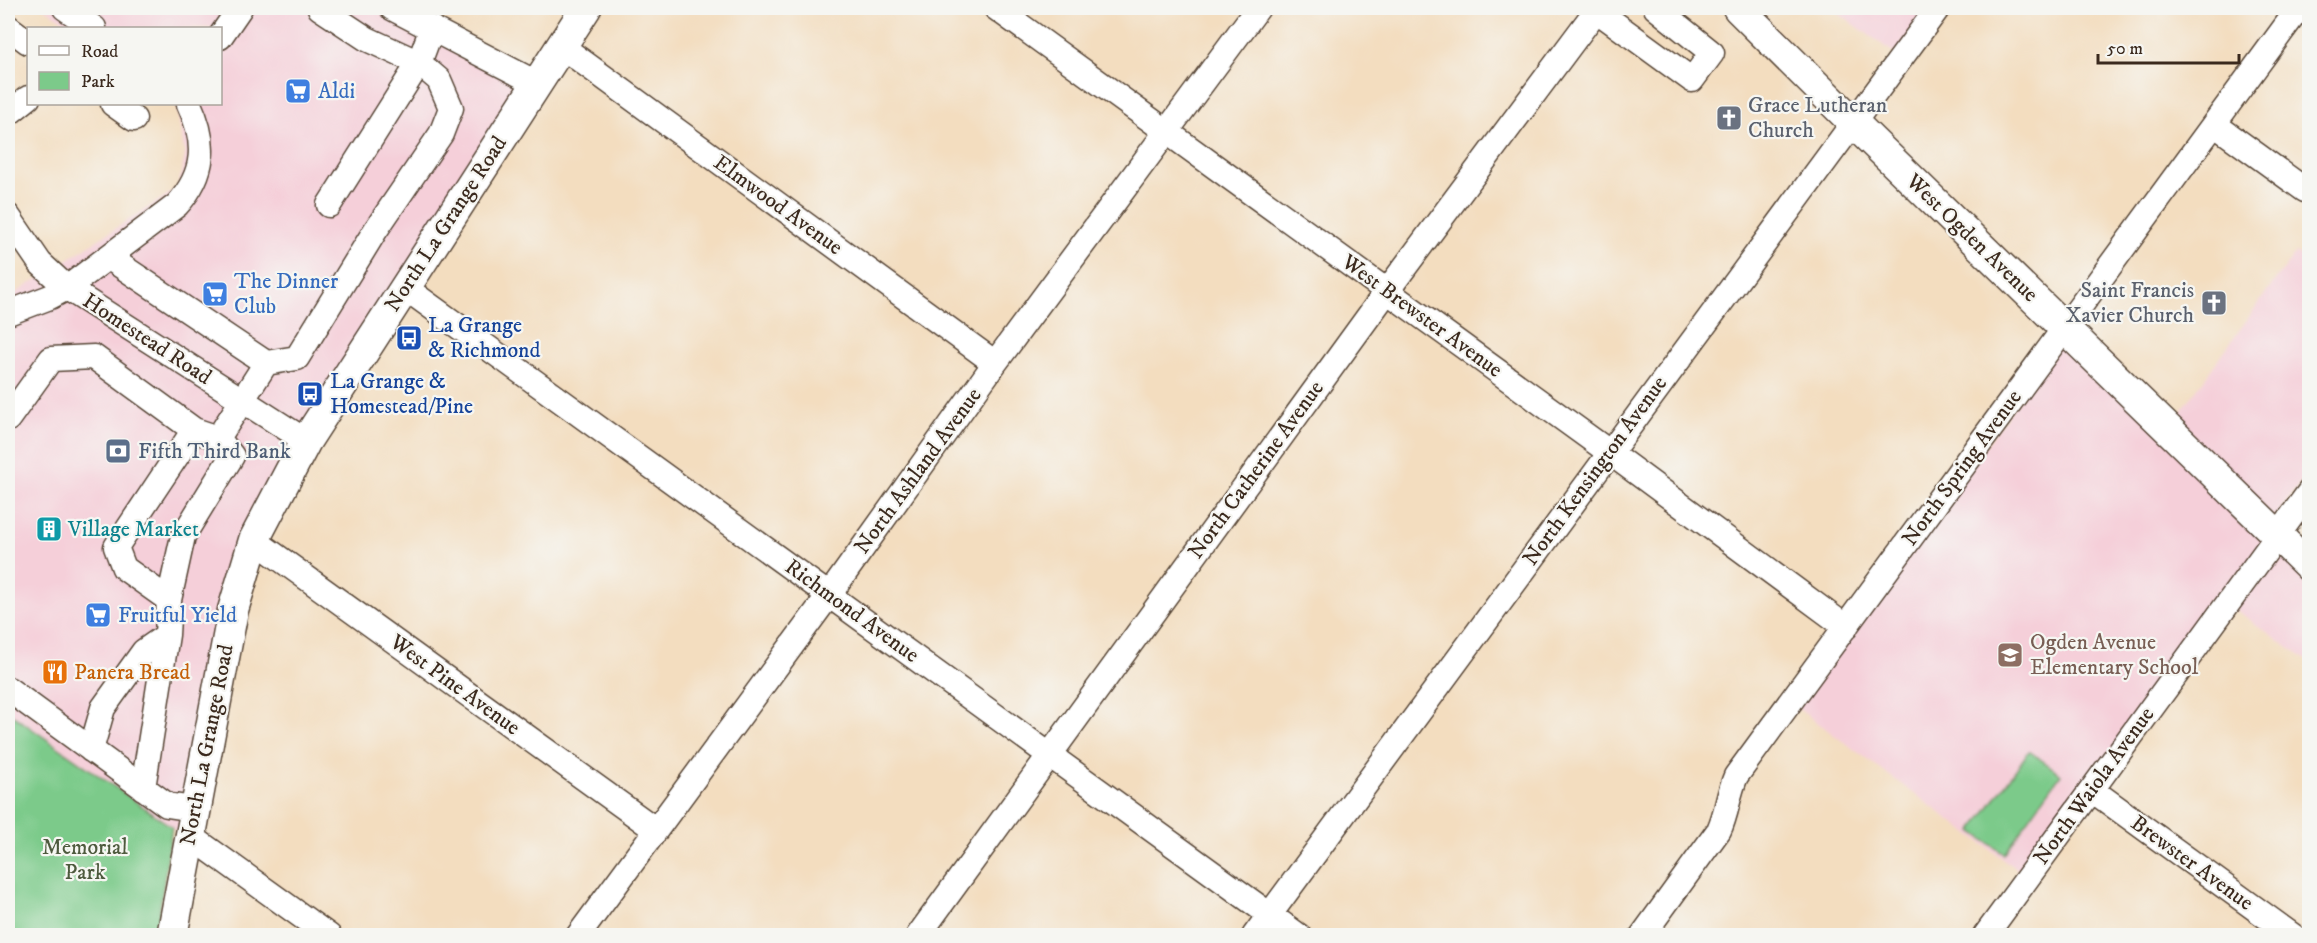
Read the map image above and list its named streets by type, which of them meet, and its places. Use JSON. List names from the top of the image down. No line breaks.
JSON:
{"streets":{"main road":["North La Grange Road","West Ogden Avenue"],"street":["Elmwood Avenue","West Brewster Avenue","Homestead Road","North Spring Avenue","North Catherine Avenue","North Ashland Avenue","North Kensington Avenue","Richmond Avenue","West Pine Avenue","North Waiola Avenue","Brewster Avenue"]},"crossings":[["Elmwood Avenue","North La Grange Road"],["Elmwood Avenue","North Ashland Avenue"],["North La Grange Road","Homestead Road"],["North La Grange Road","Richmond Avenue"],["North La Grange Road","West Pine Avenue"],["West Ogden Avenue","North Spring Avenue"],["West Ogden Avenue","North Kensington Avenue"],["West Ogden Avenue","North Waiola Avenue"],["West Brewster Avenue","North Spring Avenue"],["West Brewster Avenue","North Catherine Avenue"],["West Brewster Avenue","North Ashland Avenue"],["West Brewster Avenue","North Kensington Avenue"],["North Catherine Avenue","Richmond Avenue"],["North Ashland Avenue","Richmond Avenue"],["North Ashland Avenue","West Pine Avenue"],["North Kensington Avenue","Richmond Avenue"],["North Waiola Avenue","Brewster Avenue"]],"parks":["Memorial Park"],"places":{"supermarket":["Aldi","The Dinner Club","Fruitful Yield"],"church":["Grace Lutheran Church","Saint Francis Xavier Church"],"bus stop":["La Grange & Richmond","La Grange & Homestead/Pine"],"bank":["Fifth Third Bank"],"building":["Village Market"],"school or university":["Ogden Avenue Elementary School"],"restaurant":["Panera Bread"]},"legend":["Road","Park"],"scale_bar":"50 m"}
